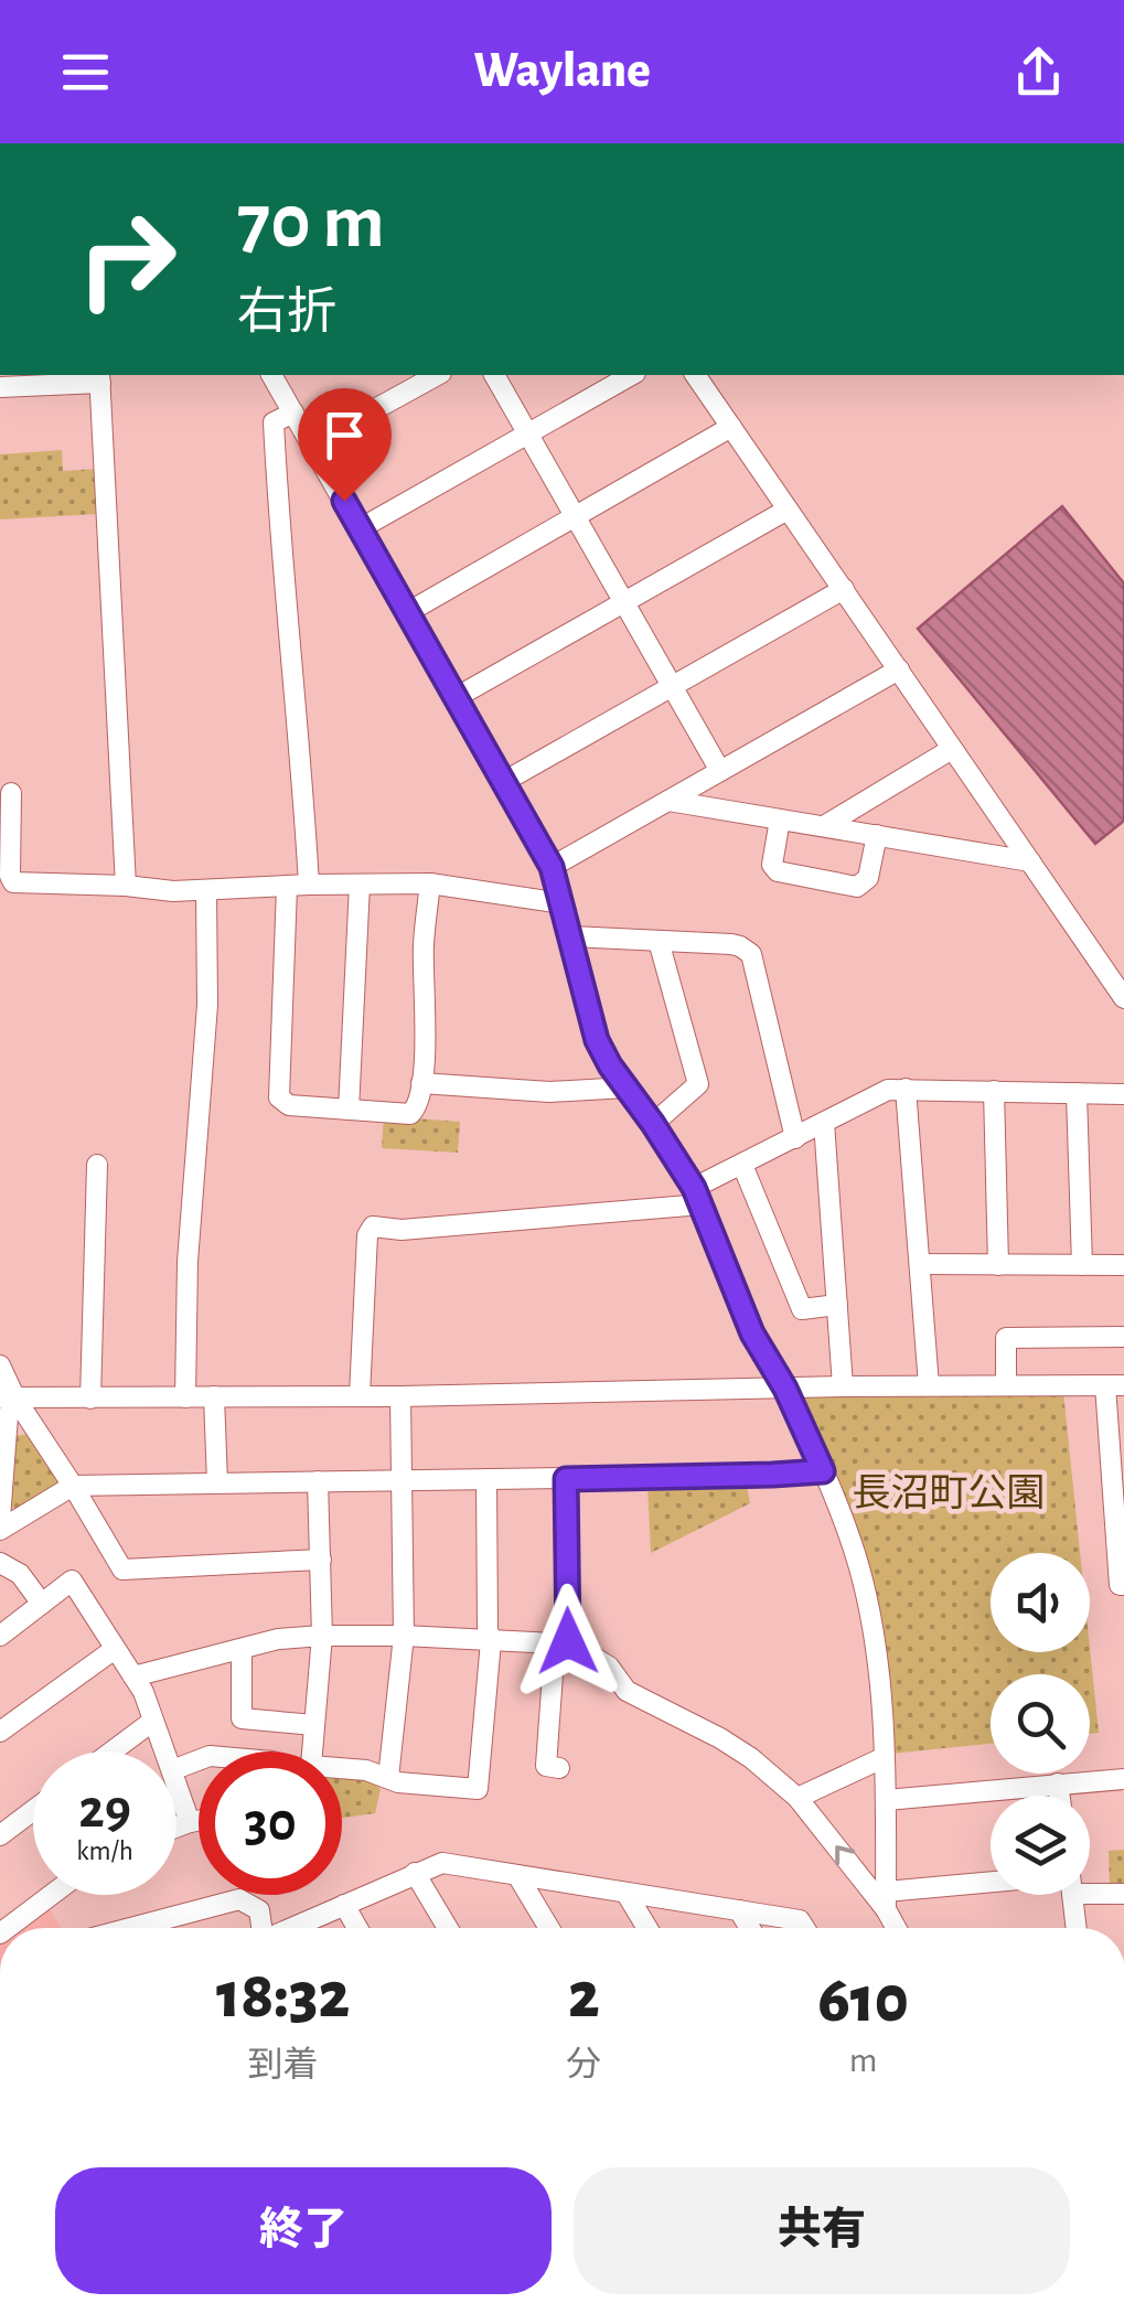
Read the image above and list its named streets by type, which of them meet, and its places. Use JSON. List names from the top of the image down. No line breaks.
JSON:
{"parks":["長沼町公園"],"page":{"header":"Waylane","turn":["70 m","右折"],"speed":"29 km/h","limit":"30","eta":["18:32","到着","2","分","610","m"],"buttons":["終了","共有"]}}
